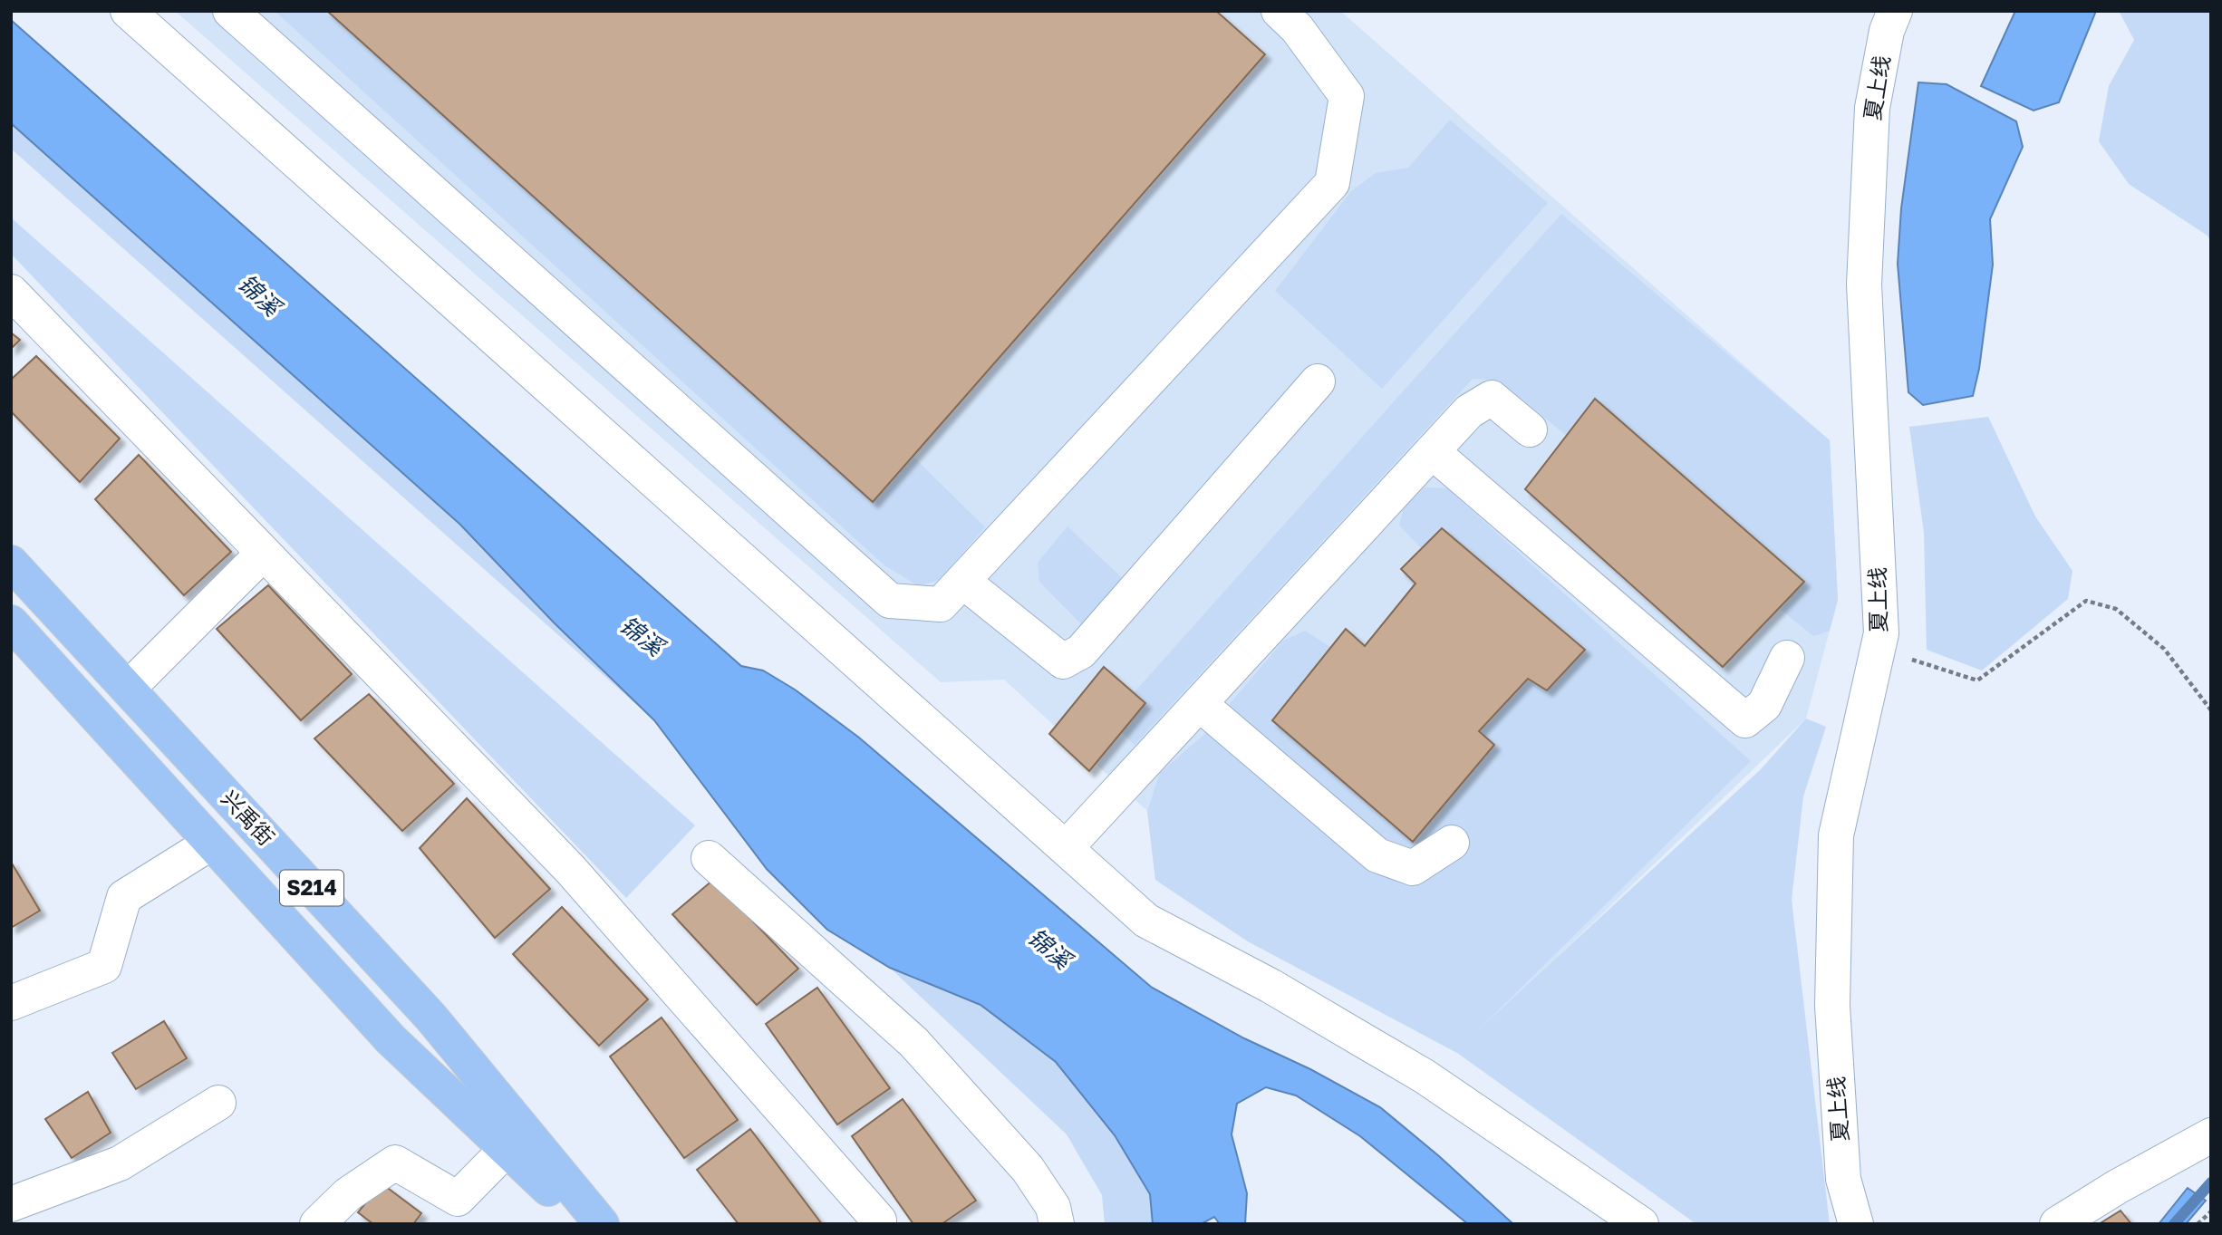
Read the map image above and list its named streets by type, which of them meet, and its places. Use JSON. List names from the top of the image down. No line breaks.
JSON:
{"streets":{"main road":["兴禹街","S214"],"street":["夏上线"]},"water":["锦溪"]}
